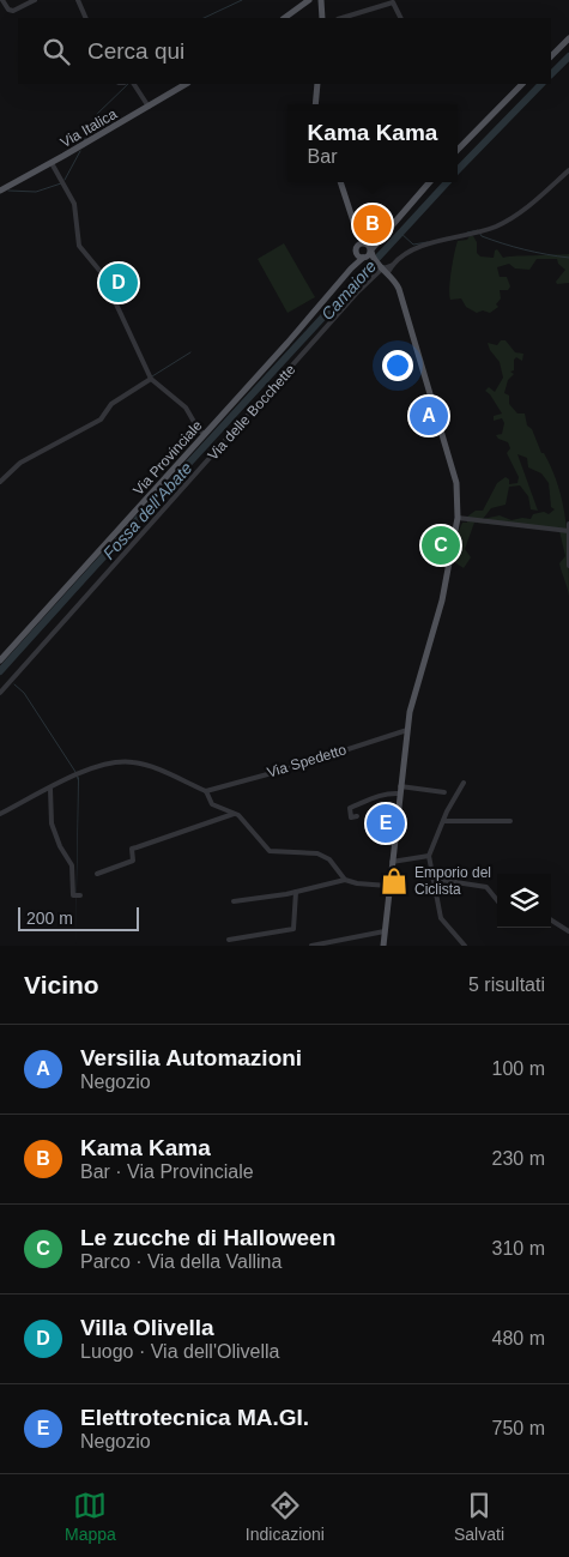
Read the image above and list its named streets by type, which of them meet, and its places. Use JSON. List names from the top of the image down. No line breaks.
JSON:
{"streets":{"main road":["Via Italica","Via Provinciale"],"street":["Via delle Bocchette","Via Spedetto"]},"water":["Camaiore","Fossa dell'Abate"],"places":{"shop":["Emporio del Ciclista"]},"scale_bar":"200 m","page":{"search":"Cerca qui","popup":["Kama Kama","Bar"],"pins":["B","D","A","C","E"],"scale":"200 m","heading":["Vicino","5 risultati"],"list":[{"mark":"A","name":"Versilia Automazioni","note":"Negozio","value":"100 m"},{"mark":"B","name":"Kama Kama","note":"Bar · Via Provinciale","value":"230 m"},{"mark":"C","name":"Le zucche di Halloween","note":"Parco · Via della Vallina","value":"310 m"},{"mark":"D","name":"Villa Olivella","note":"Luogo · Via dell'Olivella","value":"480 m"},{"mark":"E","name":"Elettrotecnica MA.GI.","note":"Negozio","value":"750 m"}],"nav":["Mappa","Indicazioni","Salvati"]}}
